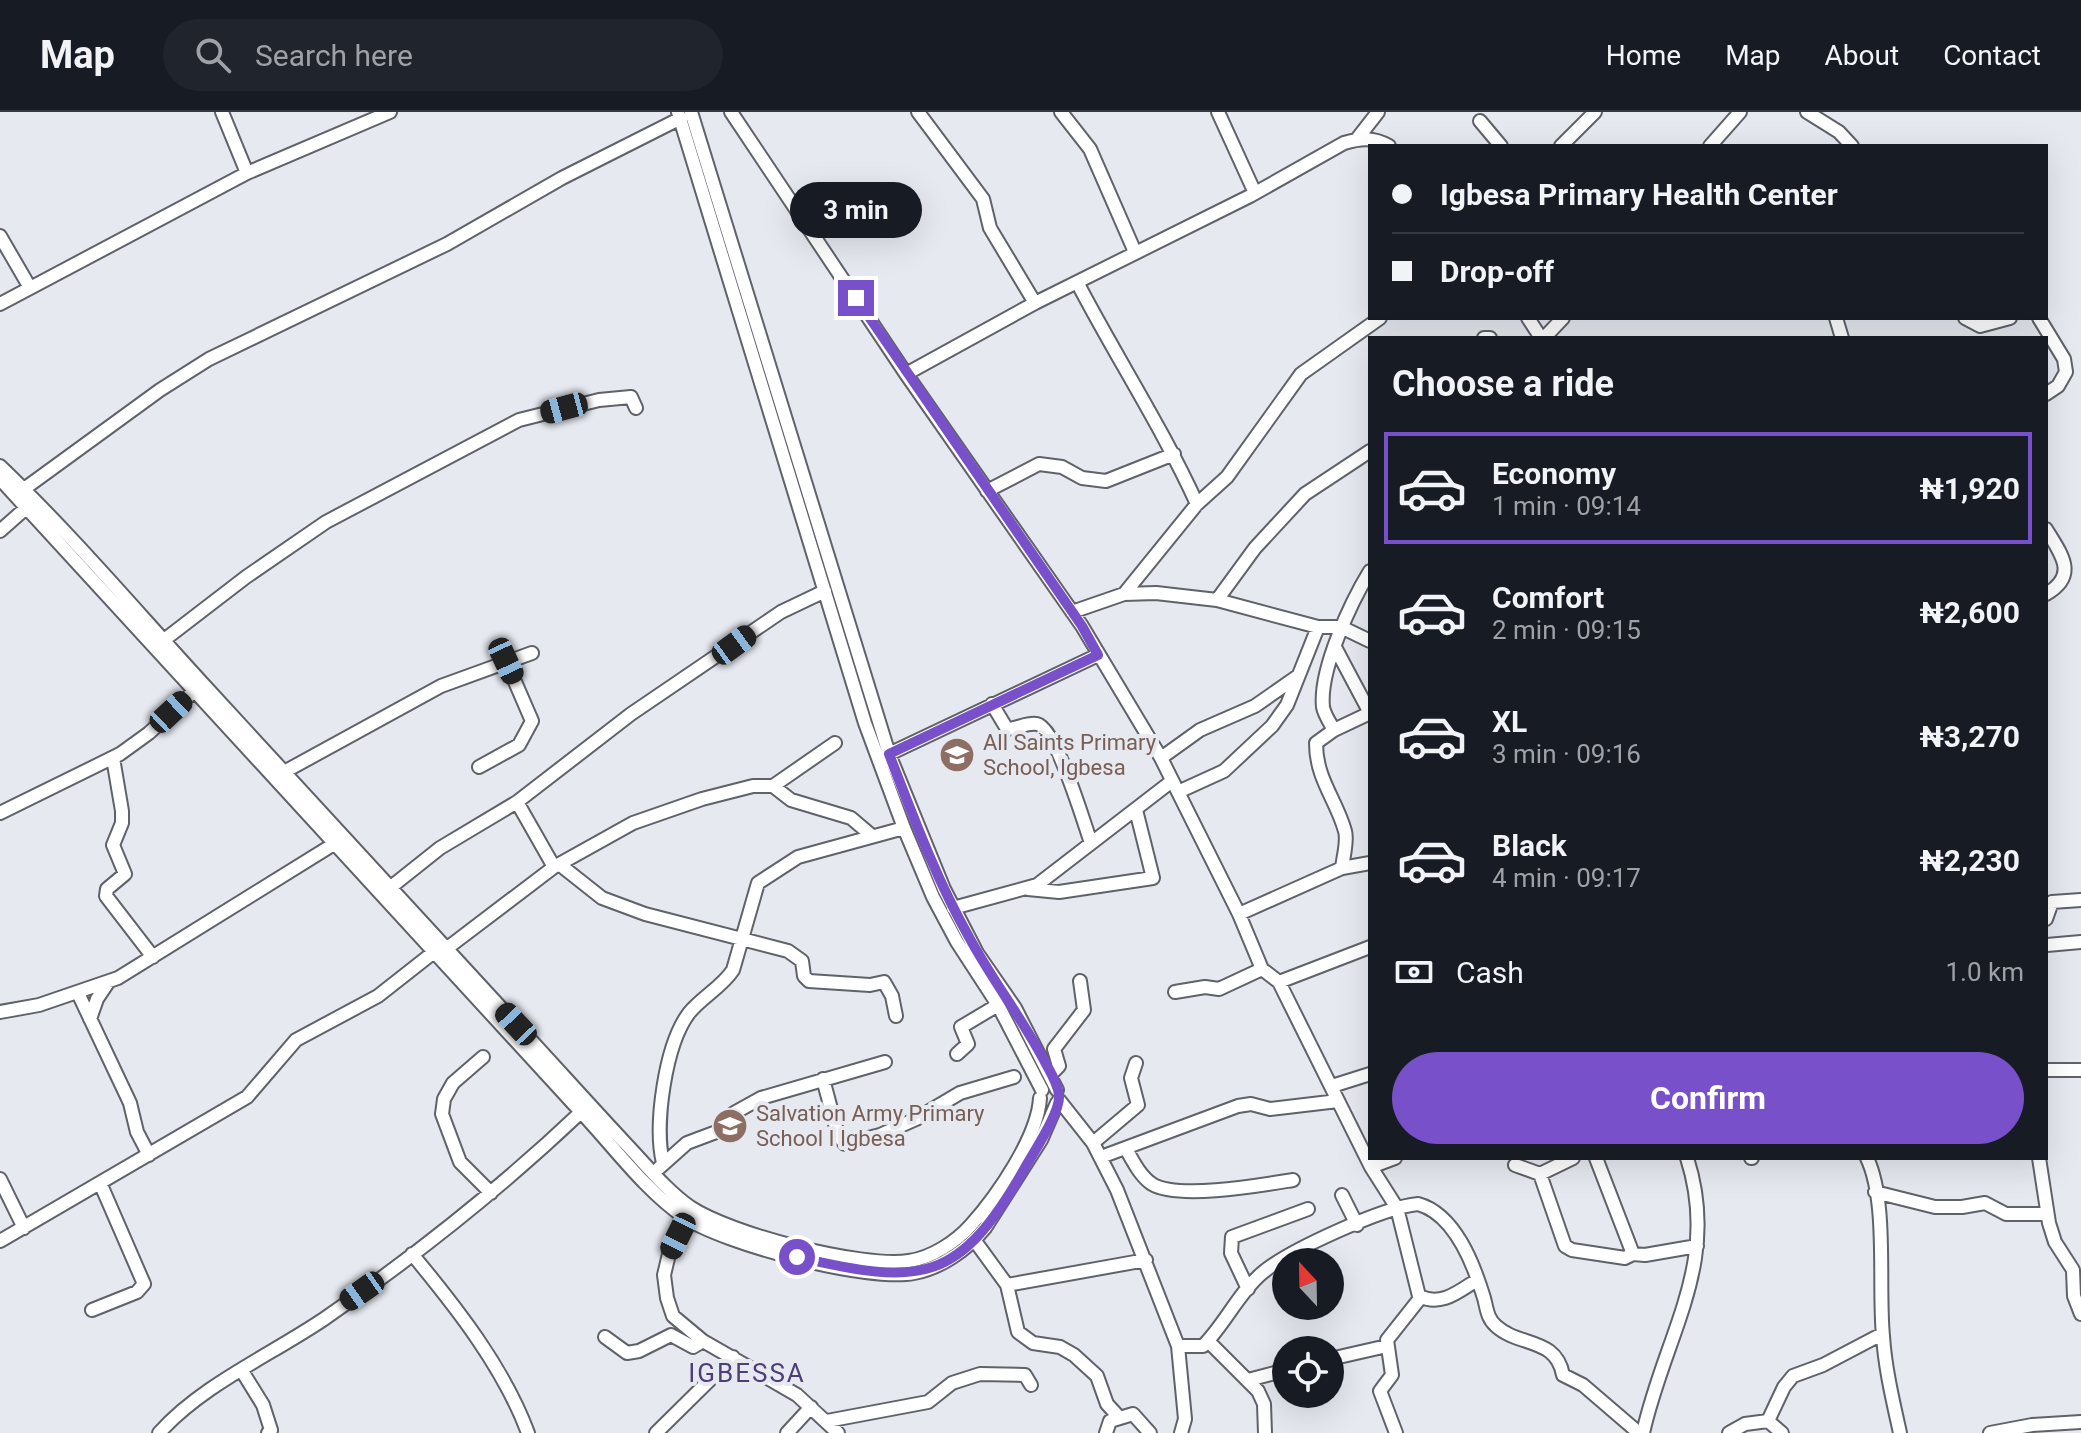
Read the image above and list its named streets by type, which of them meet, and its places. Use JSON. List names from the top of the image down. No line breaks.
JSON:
{"districts":["IGBESSA"],"places":{"school or university":["All Saints Primary School, Igbesa","Salvation Army Primary School I Igbesa"]},"north":"top","page":{"header":"Map","search":"Search here","nav":["Home","Map","About","Contact"],"banner":["Igbesa Primary Health Center","Drop-off"],"bubble":"3 min","heading":"Choose a ride","list":[{"name":"Economy","note":"1 min · 09:14","value":"₦1,920"},{"name":"Comfort","note":"2 min · 09:15","value":"₦2,600"},{"name":"XL","note":"3 min · 09:16","value":"₦3,270"},{"name":"Black","note":"4 min · 09:17","value":"₦2,230"}],"pay":["Cash","1.0 km"],"buttons":"Confirm"}}
